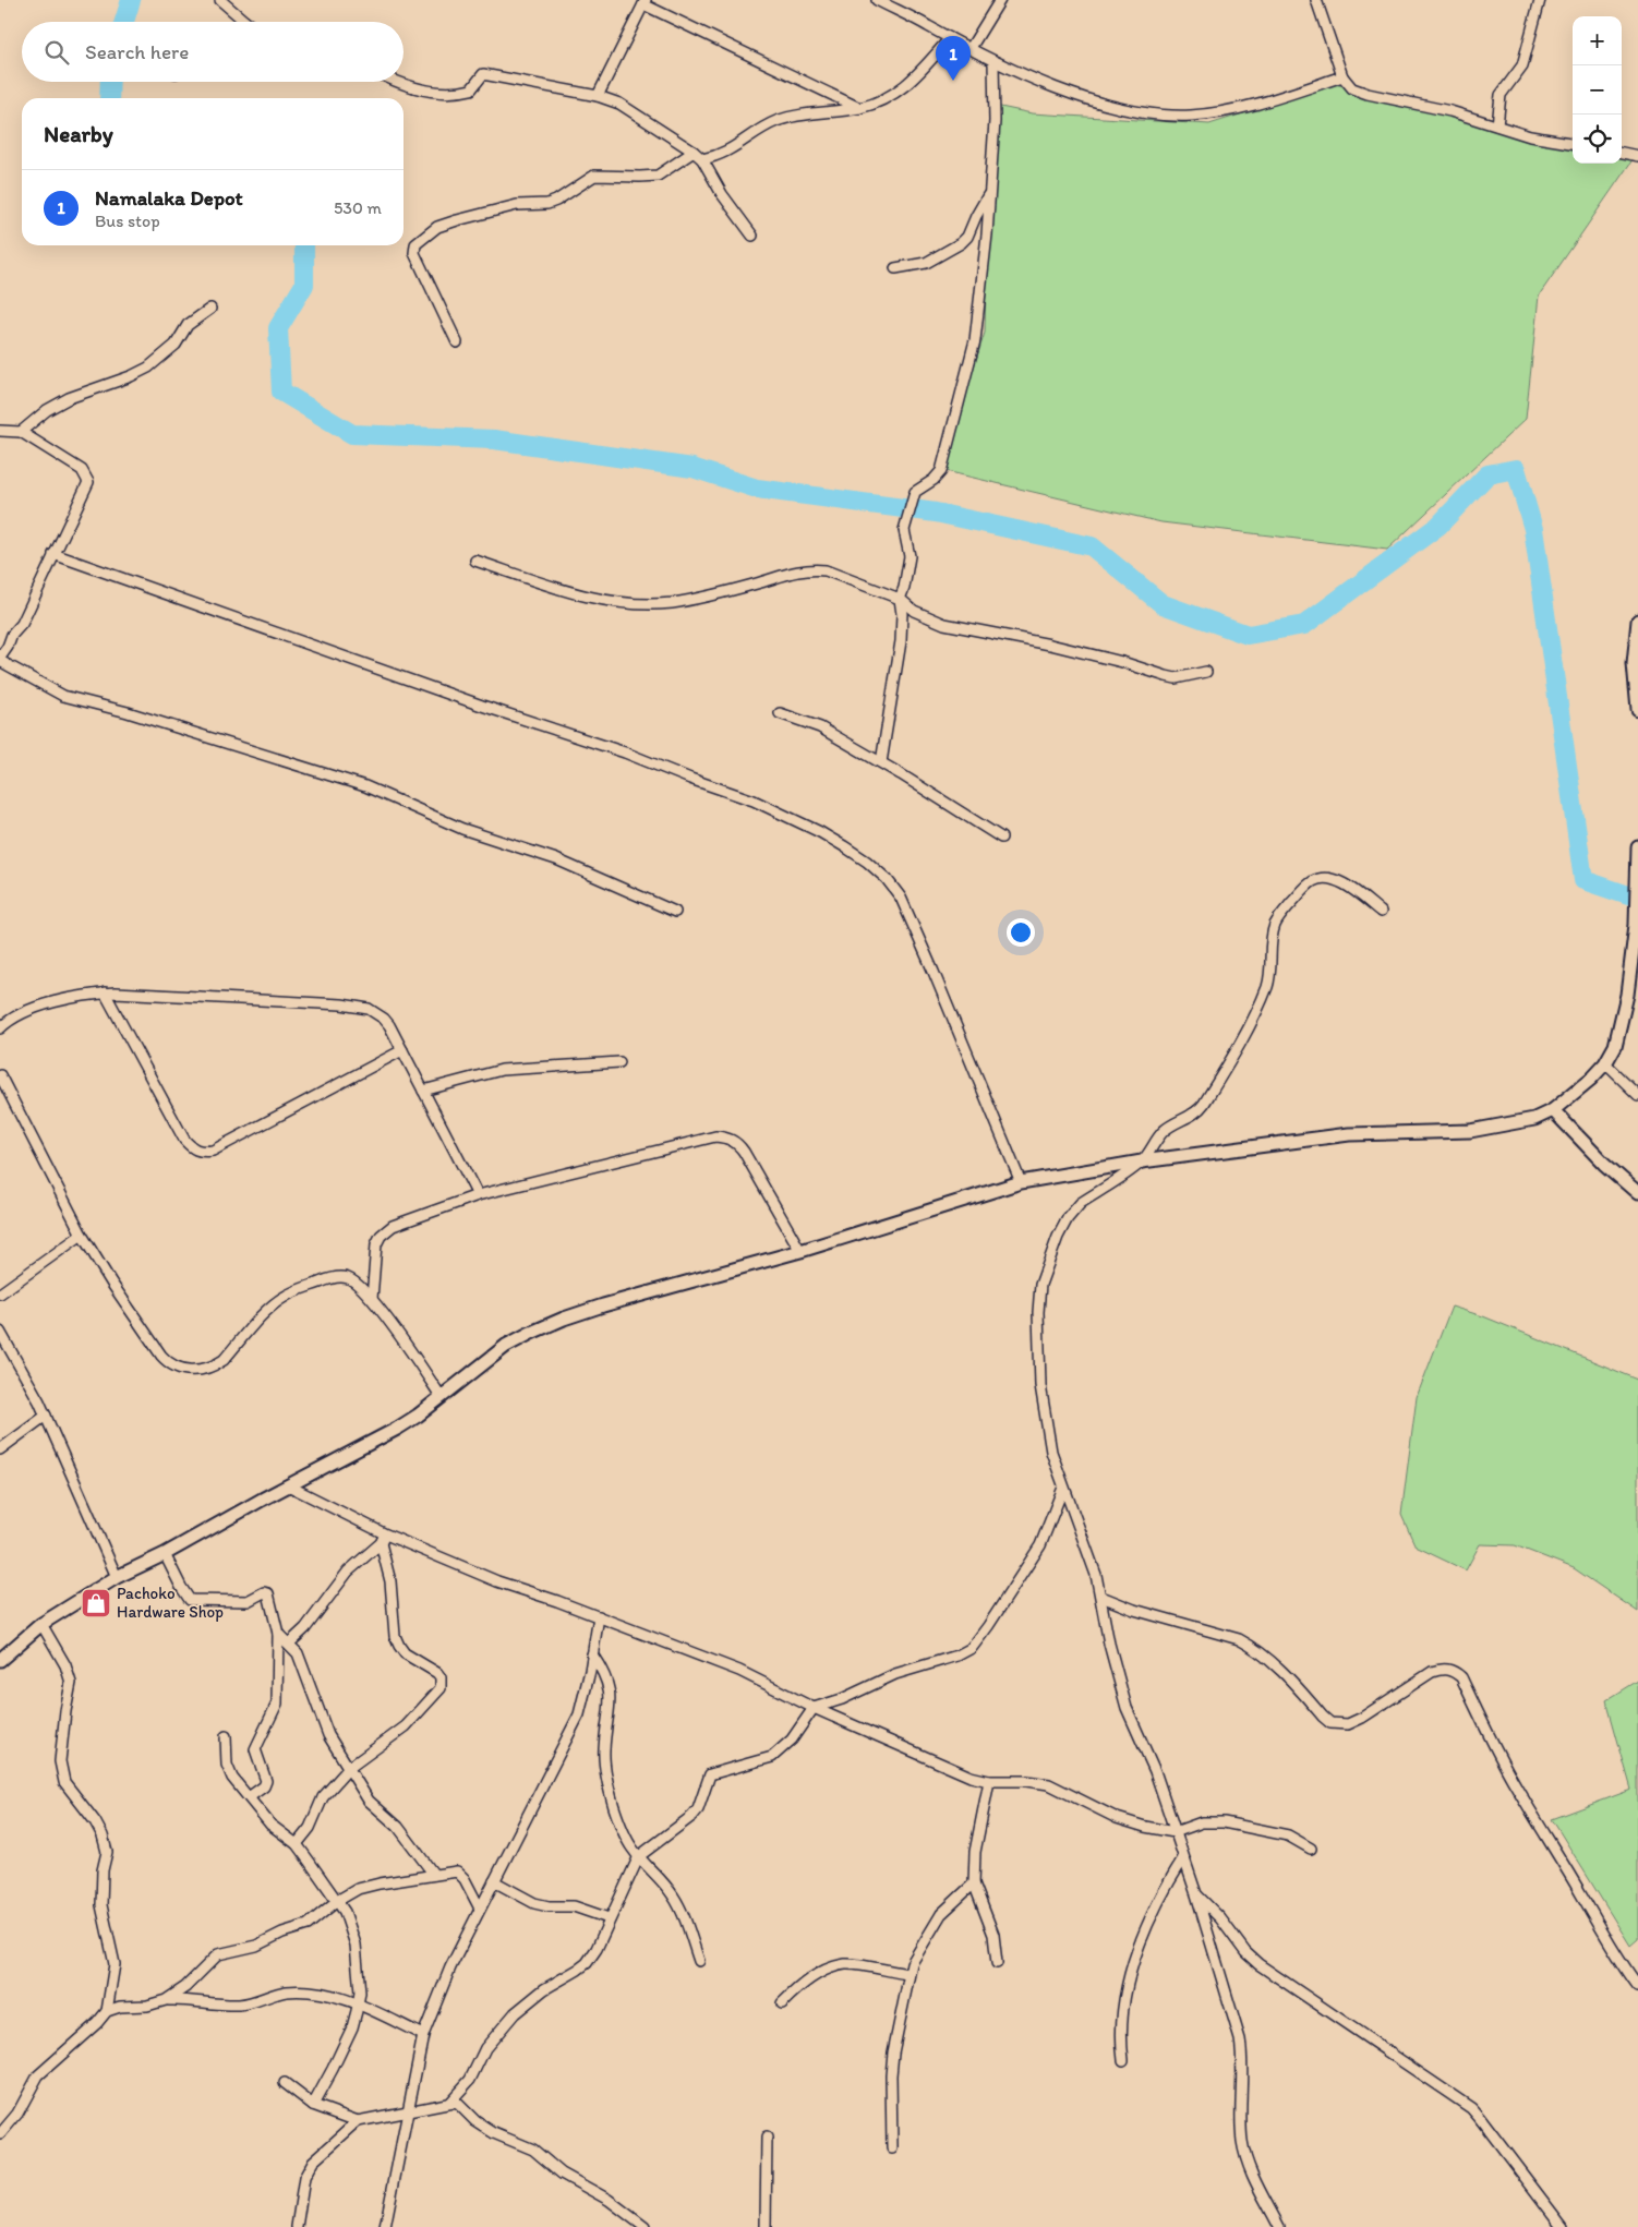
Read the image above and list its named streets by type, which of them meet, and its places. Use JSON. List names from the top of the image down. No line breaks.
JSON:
{"places":{"shop":["Pachoko Hardware Shop"]},"page":{"map_buttons":["+","−"],"search":"Search here","pins":"1","heading":"Nearby","list":[{"mark":"1","name":"Namalaka Depot","note":"Bus stop","value":"530 m"}]}}
